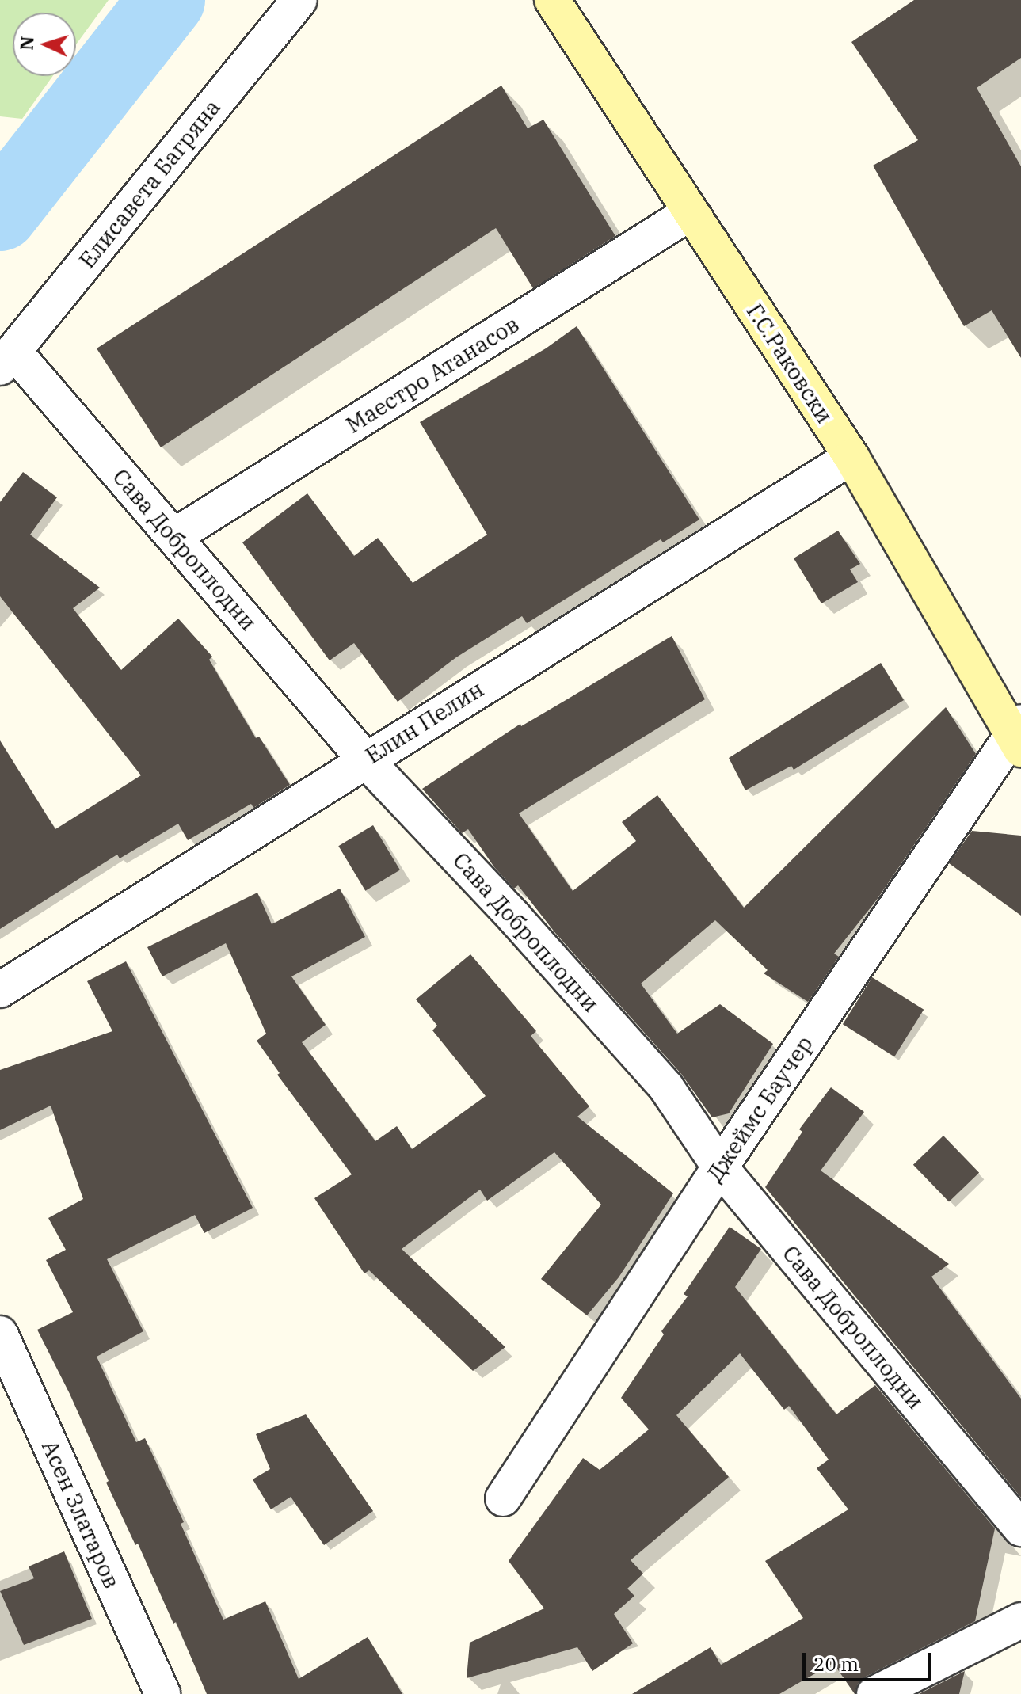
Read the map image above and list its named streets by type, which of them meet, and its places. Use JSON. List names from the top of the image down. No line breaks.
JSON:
{"streets":{"street":["Елисавета Багряна","Г.С.Раковски","Маестро Атанасов","Сава Доброплодни","Елин Пелин","Джеймс Баучер","Асен Златаров"]},"crossings":[["Елисавета Багряна","Сава Доброплодни"],["Г.С.Раковски","Маестро Атанасов"],["Г.С.Раковски","Елин Пелин"],["Г.С.Раковски","Джеймс Баучер"],["Маестро Атанасов","Сава Доброплодни"],["Сава Доброплодни","Елин Пелин"],["Сава Доброплодни","Джеймс Баучер"]],"scale_bar":"20 m","north":"left"}
